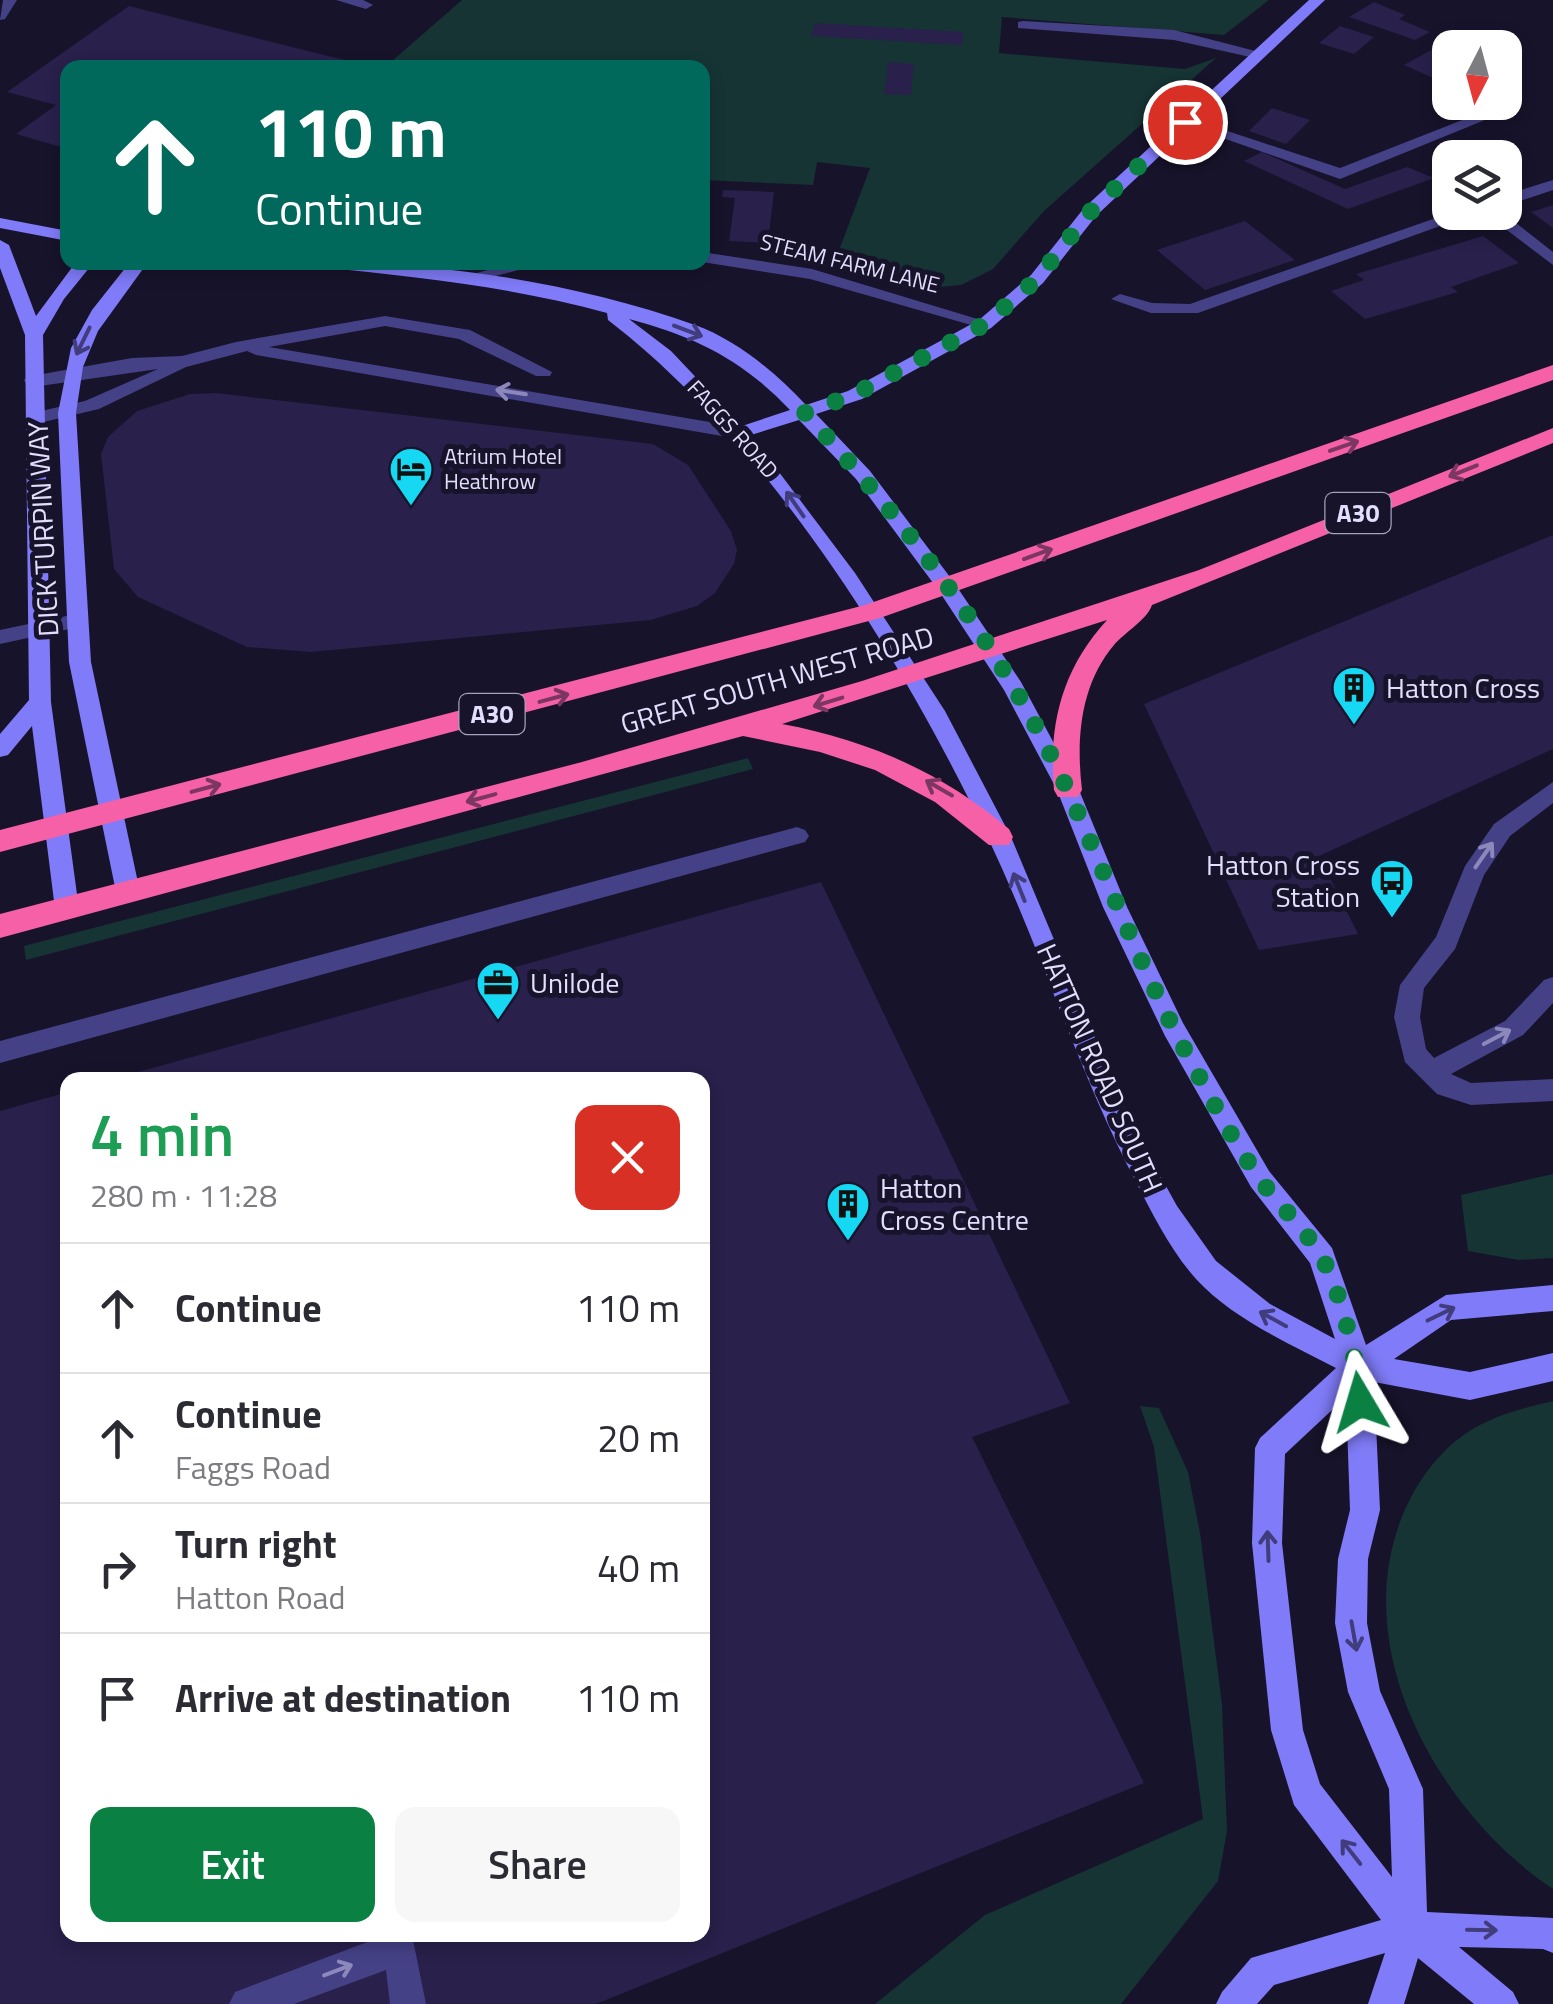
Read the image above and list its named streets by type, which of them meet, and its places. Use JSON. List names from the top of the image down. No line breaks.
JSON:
{"streets":{"highway":["A30","GREAT SOUTH WEST ROAD"],"street":["STEAM FARM LANE","FAGGS ROAD","DICK TURPIN WAY","HATTON ROAD SOUTH"]},"crossings":[["FAGGS ROAD","GREAT SOUTH WEST ROAD"],["FAGGS ROAD","HATTON ROAD SOUTH"],["DICK TURPIN WAY","GREAT SOUTH WEST ROAD"],["GREAT SOUTH WEST ROAD","HATTON ROAD SOUTH"]],"places":{"hotel":["Atrium Hotel Heathrow"],"building":["Hatton Cross","Hatton Cross Centre"],"bus stop":["Hatton Cross Station"],"office":["Unilode"]},"north":"bottom","page":{"turn":["110 m","Continue"],"heading":["4 min","280 m · 11:28"],"list":[{"name":"Continue","value":"110 m"},{"name":"Continue","note":"Faggs Road","value":"20 m"},{"name":"Turn right","note":"Hatton Road","value":"40 m"},{"name":"Arrive at destination","value":"110 m"}],"buttons":["Exit","Share"]}}
